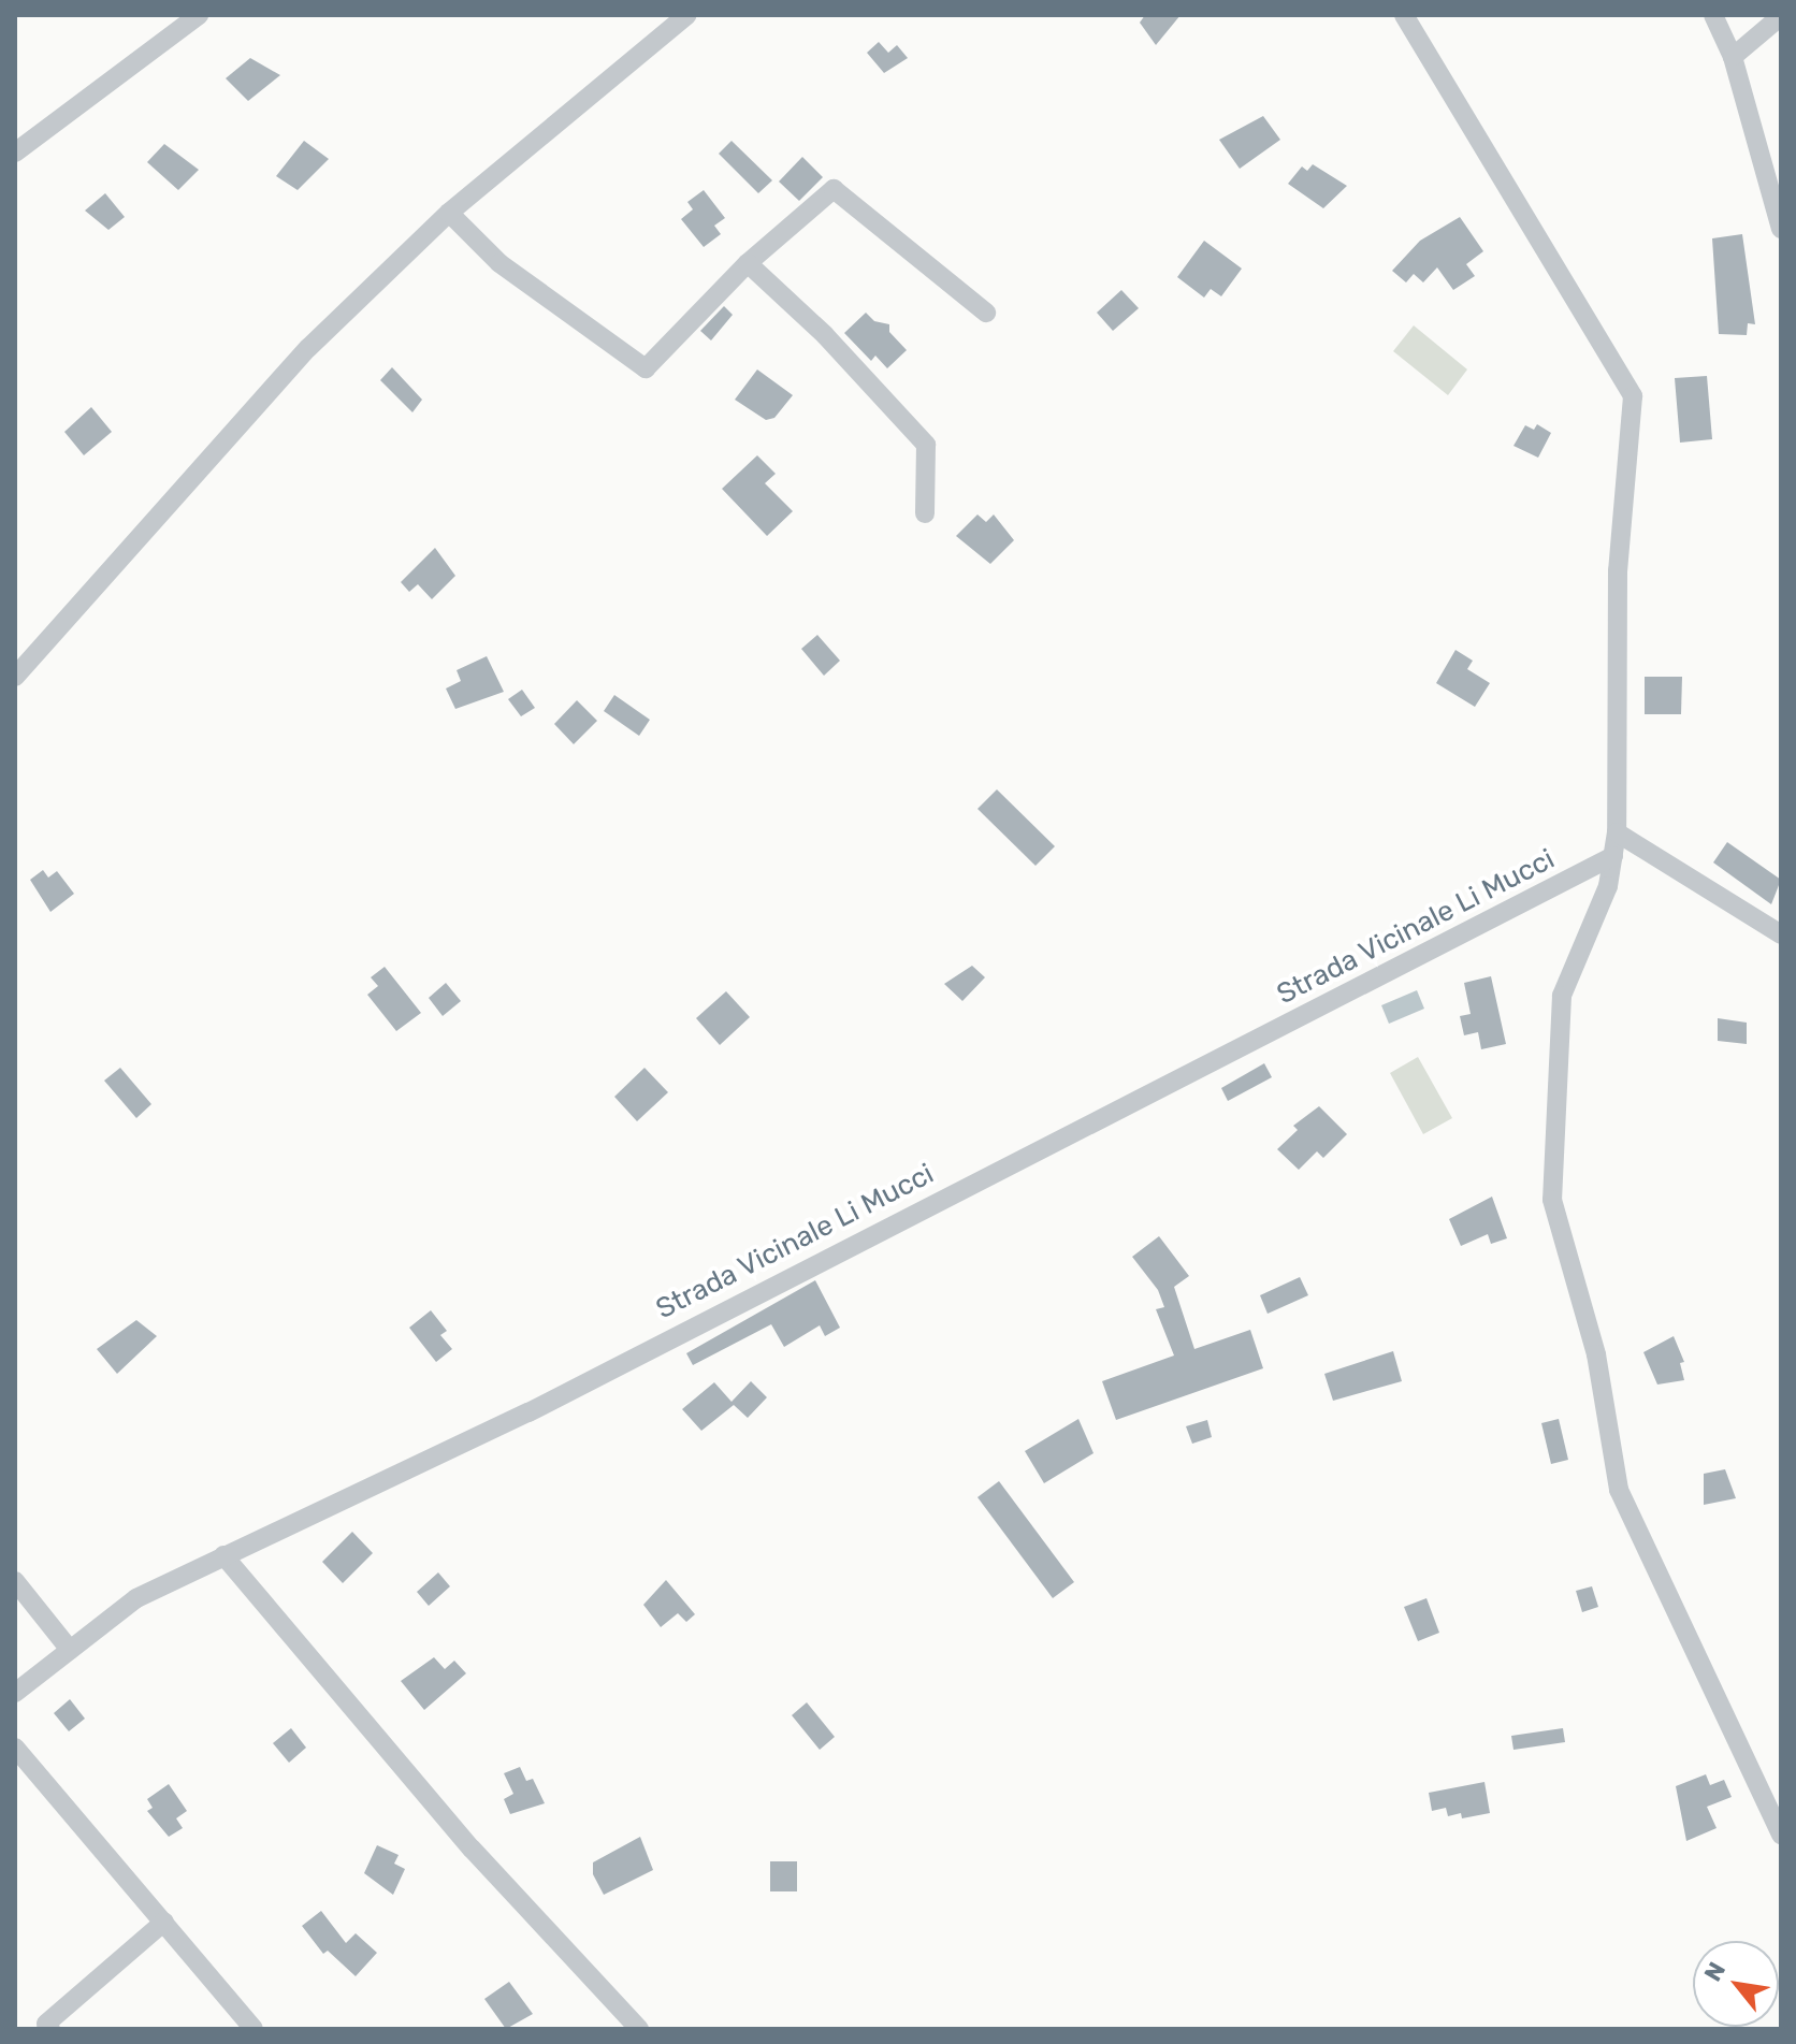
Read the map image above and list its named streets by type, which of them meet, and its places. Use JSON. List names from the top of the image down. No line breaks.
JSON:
{"streets":{"street":["Strada Vicinale Li Mucci"]},"north":"top left"}
